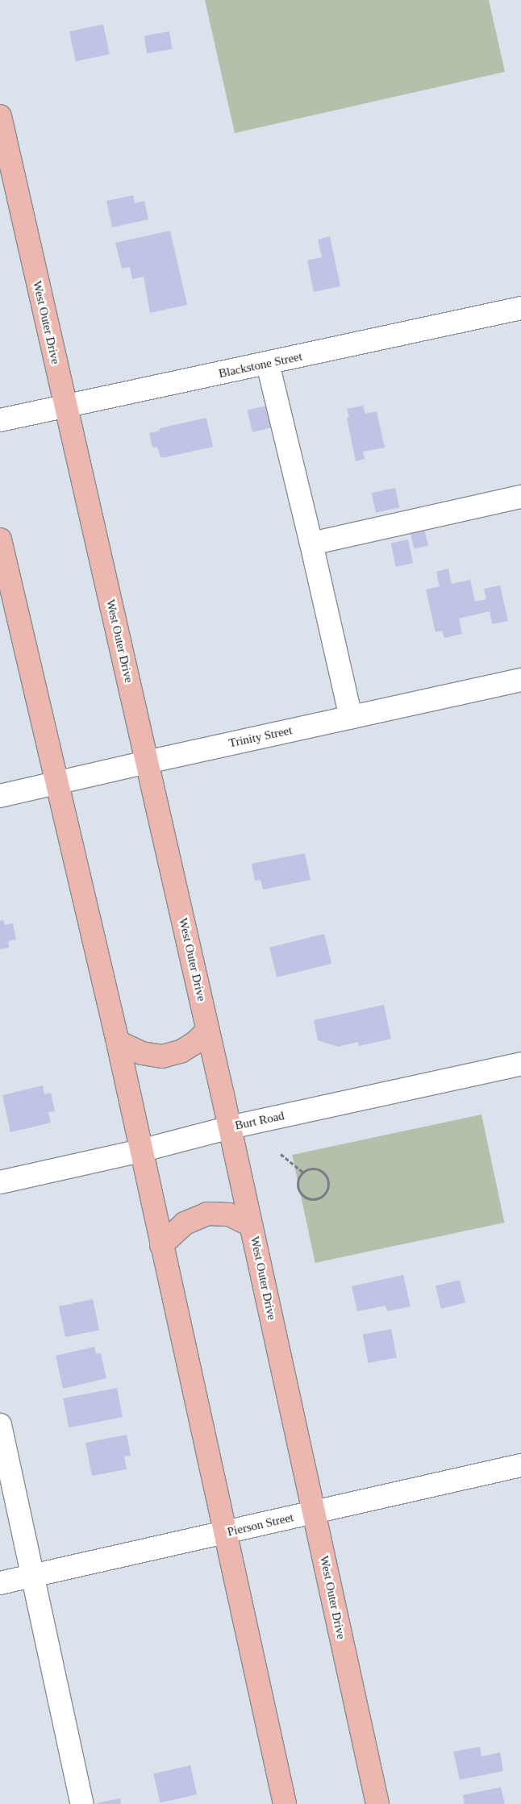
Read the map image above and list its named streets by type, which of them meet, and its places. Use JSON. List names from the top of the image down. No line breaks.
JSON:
{"streets":{"main road":["West Outer Drive"],"street":["Blackstone Street","Trinity Street","Burt Road","Pierson Street"]},"crossings":[["West Outer Drive","Blackstone Street"],["West Outer Drive","Trinity Street"],["West Outer Drive","Burt Road"],["West Outer Drive","Pierson Street"]]}
